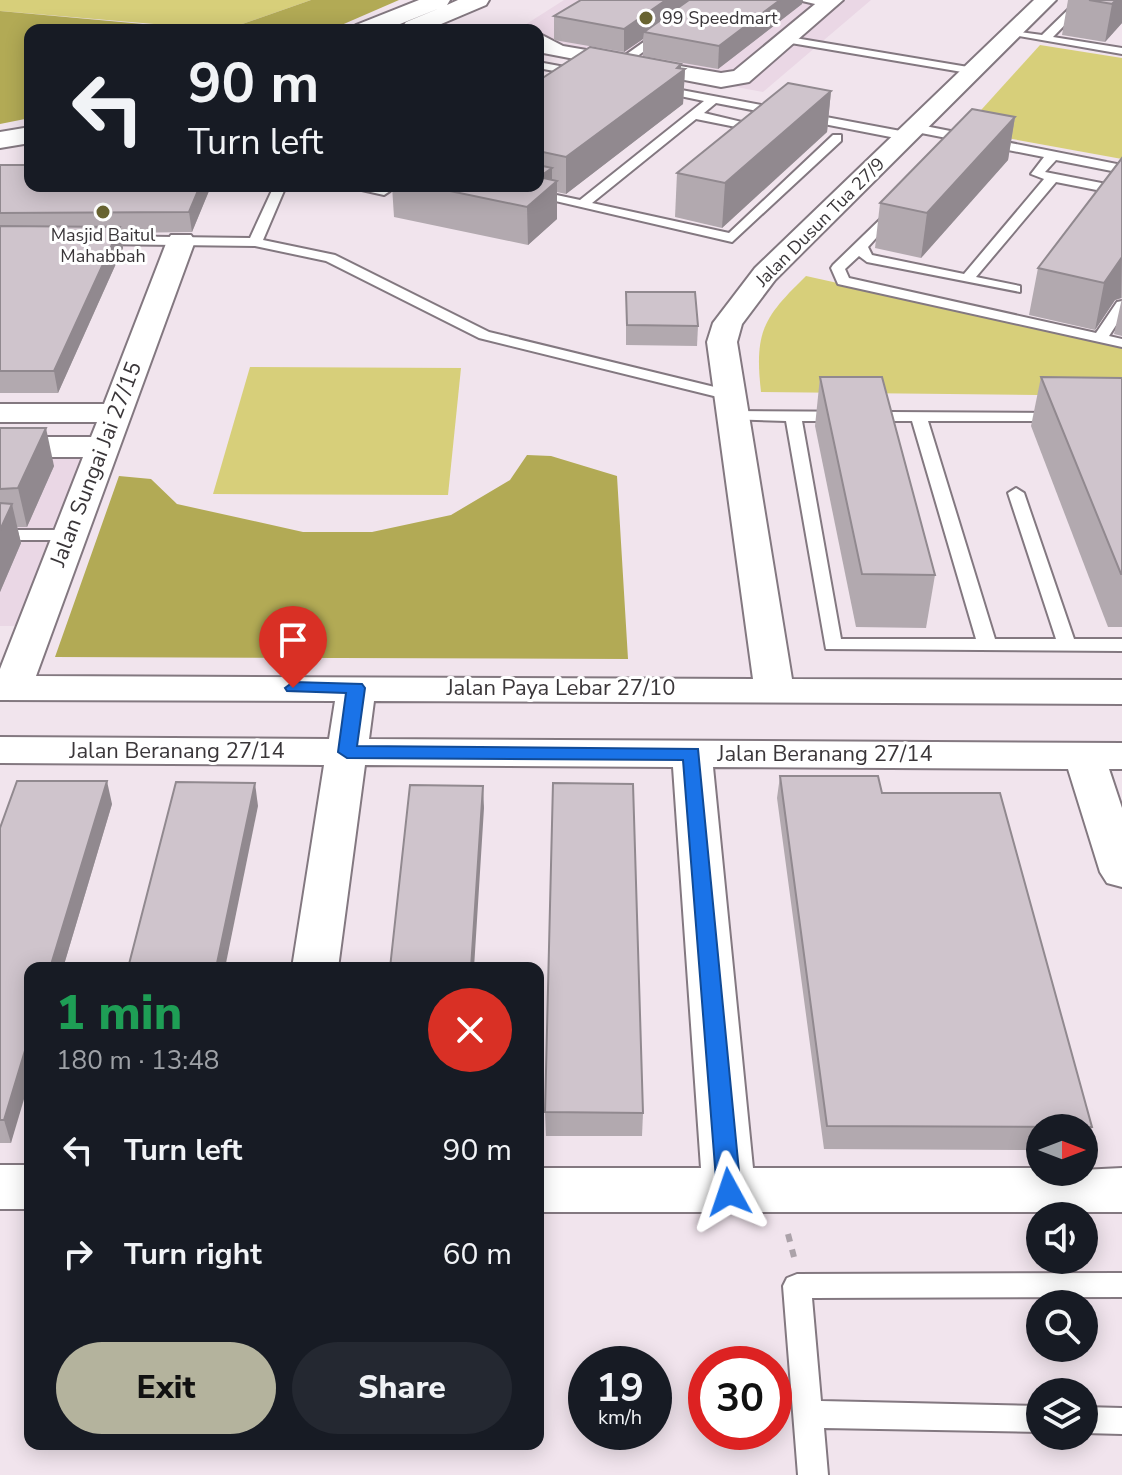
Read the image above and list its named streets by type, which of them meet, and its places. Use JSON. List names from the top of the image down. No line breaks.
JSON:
{"streets":{"street":["Jalan Dusun Tua 27/9","Jalan Sungai Jai 27/15","Jalan Paya Lebar 27/10","Jalan Beranang 27/14"]},"crossings":[["Jalan Dusun Tua 27/9","Jalan Paya Lebar 27/10"],["Jalan Sungai Jai 27/15","Jalan Paya Lebar 27/10"]],"places":["99 Speedmart","Masjid Baitul Mahabbah"],"north":"right","page":{"turn":["90 m","Turn left"],"heading":["1 min","180 m · 13:48"],"list":[{"name":"Turn left","value":"90 m"},{"name":"Turn right","value":"60 m"}],"buttons":["Exit","Share"],"speed":"19 km/h","limit":"30"}}
